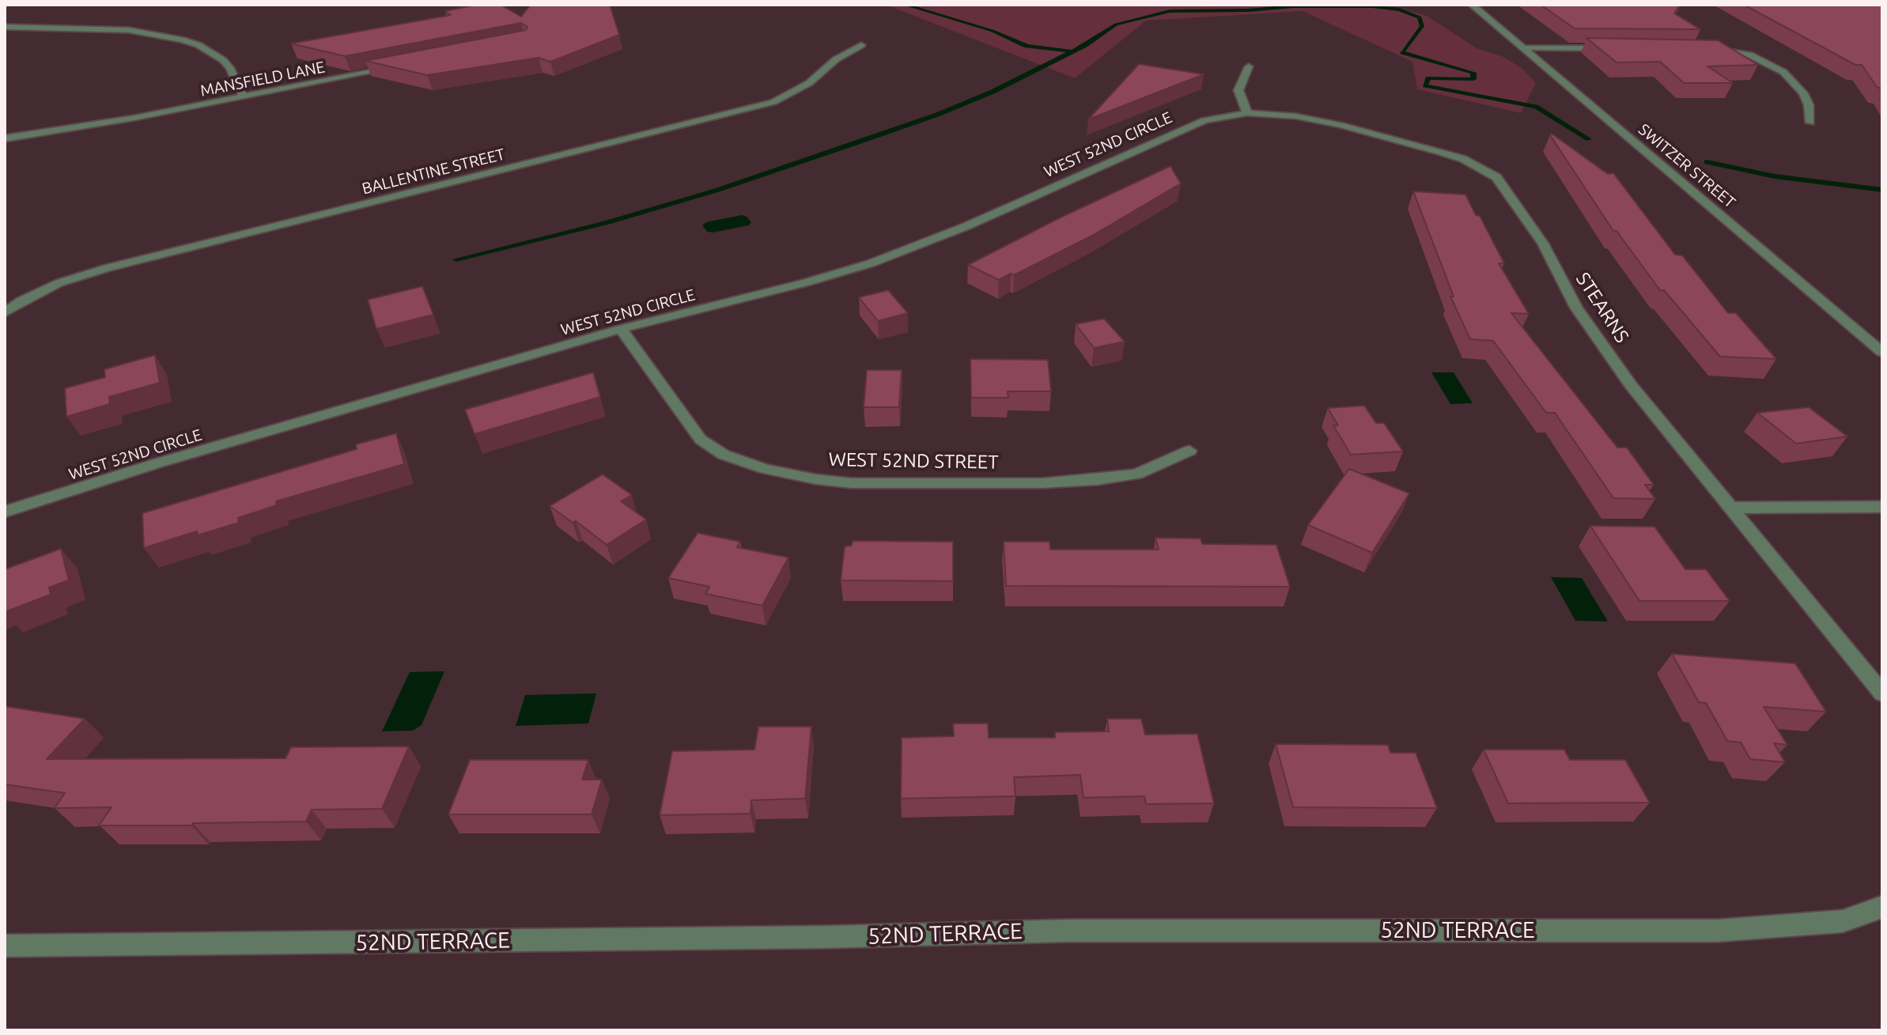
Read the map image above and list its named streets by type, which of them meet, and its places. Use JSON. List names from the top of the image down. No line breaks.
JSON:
{"streets":{"street":["MANSFIELD LANE","WEST 52ND CIRCLE","SWITZER STREET","BALLENTINE STREET","STEARNS","WEST 52ND STREET","52ND TERRACE"]},"crossings":[["WEST 52ND CIRCLE","STEARNS"],["WEST 52ND CIRCLE","WEST 52ND STREET"]]}
